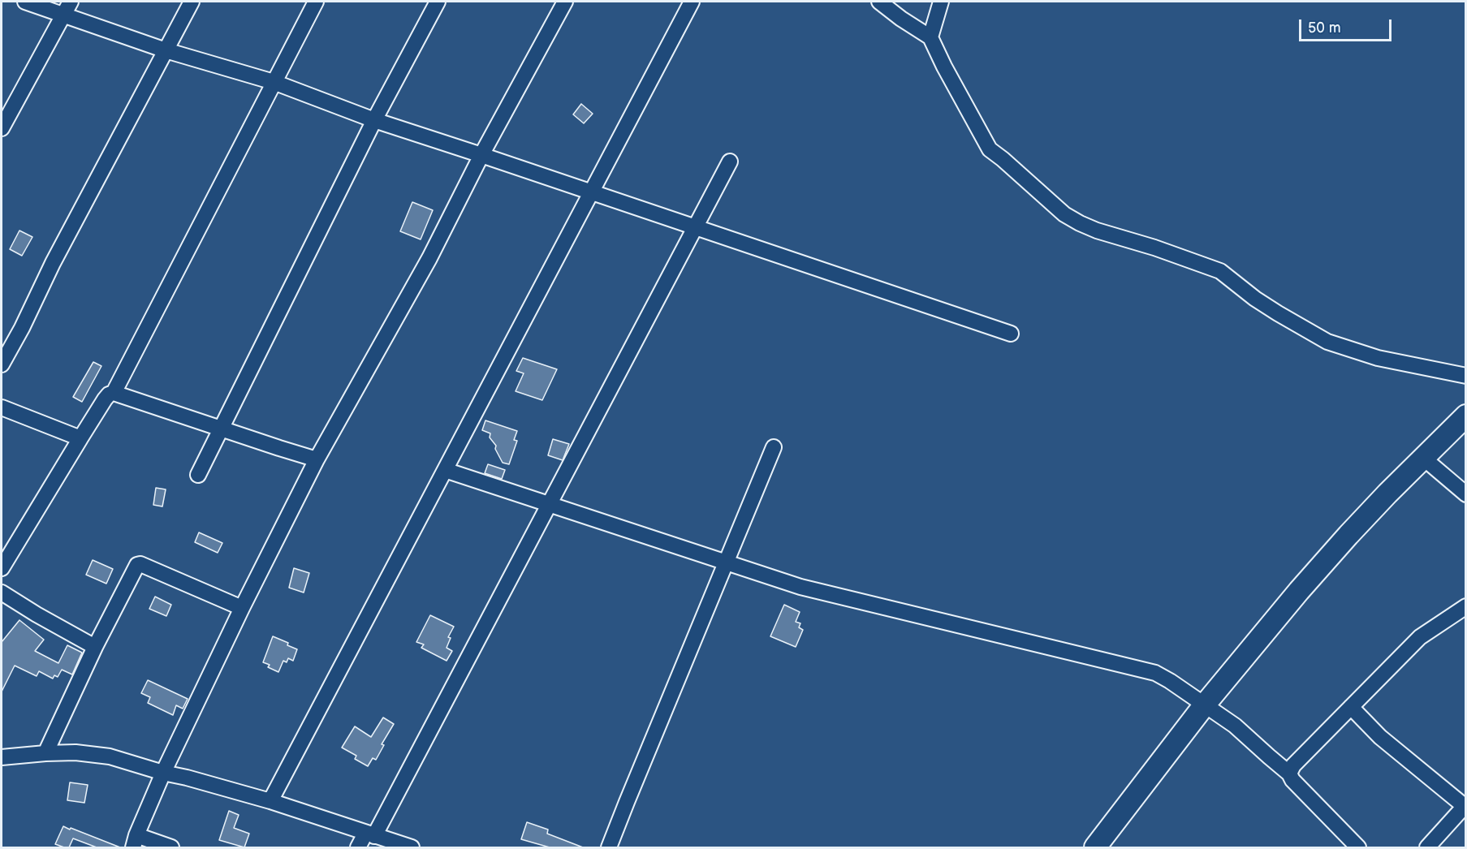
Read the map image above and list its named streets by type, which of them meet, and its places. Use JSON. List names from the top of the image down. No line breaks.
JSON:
{"scale_bar":"50 m"}
